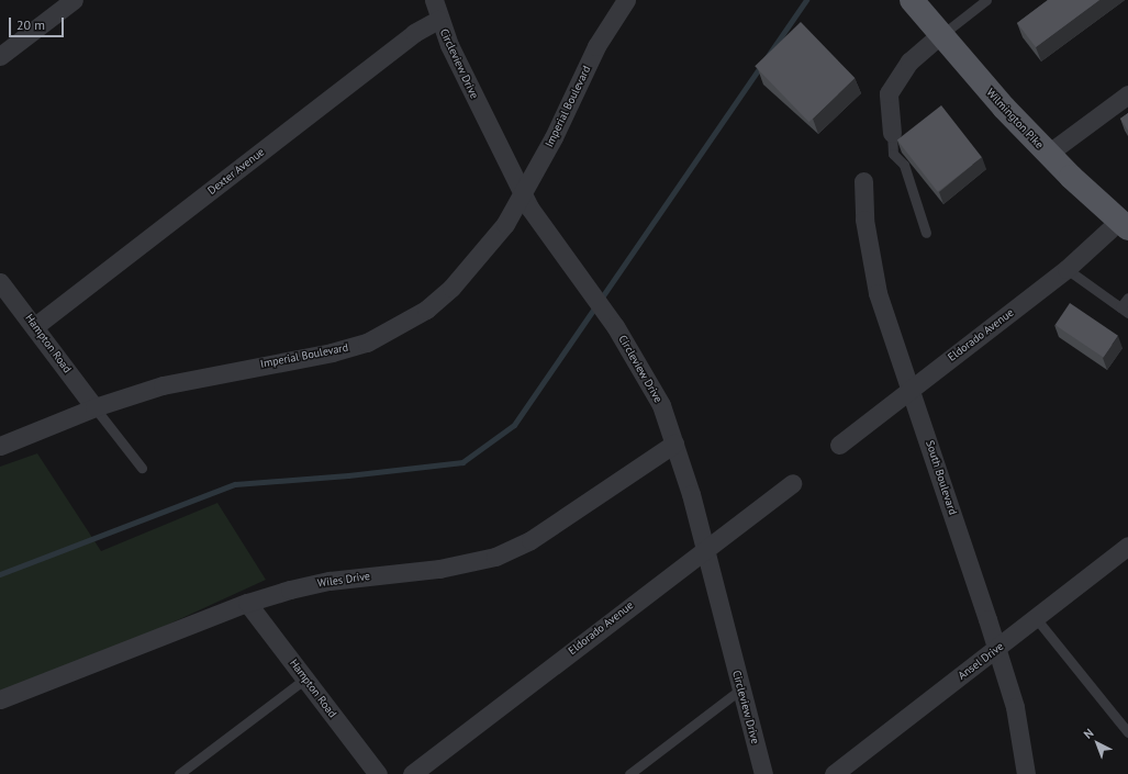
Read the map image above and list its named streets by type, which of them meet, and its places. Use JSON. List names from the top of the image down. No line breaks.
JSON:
{"streets":{"main road":["Wilmington Pike"],"street":["Circleview Drive","Imperial Boulevard","Dexter Avenue","Eldorado Avenue","Hampton Road","South Boulevard","Wiles Drive","Ansel Drive"]},"crossings":[["Circleview Drive","Imperial Boulevard"],["Circleview Drive","Dexter Avenue"],["Circleview Drive","Eldorado Avenue"],["Circleview Drive","Wiles Drive"],["Imperial Boulevard","Hampton Road"],["Wilmington Pike","Eldorado Avenue"],["Dexter Avenue","Hampton Road"],["Eldorado Avenue","South Boulevard"],["Hampton Road","Wiles Drive"],["South Boulevard","Ansel Drive"]],"scale_bar":"20 m","north":"top left"}
